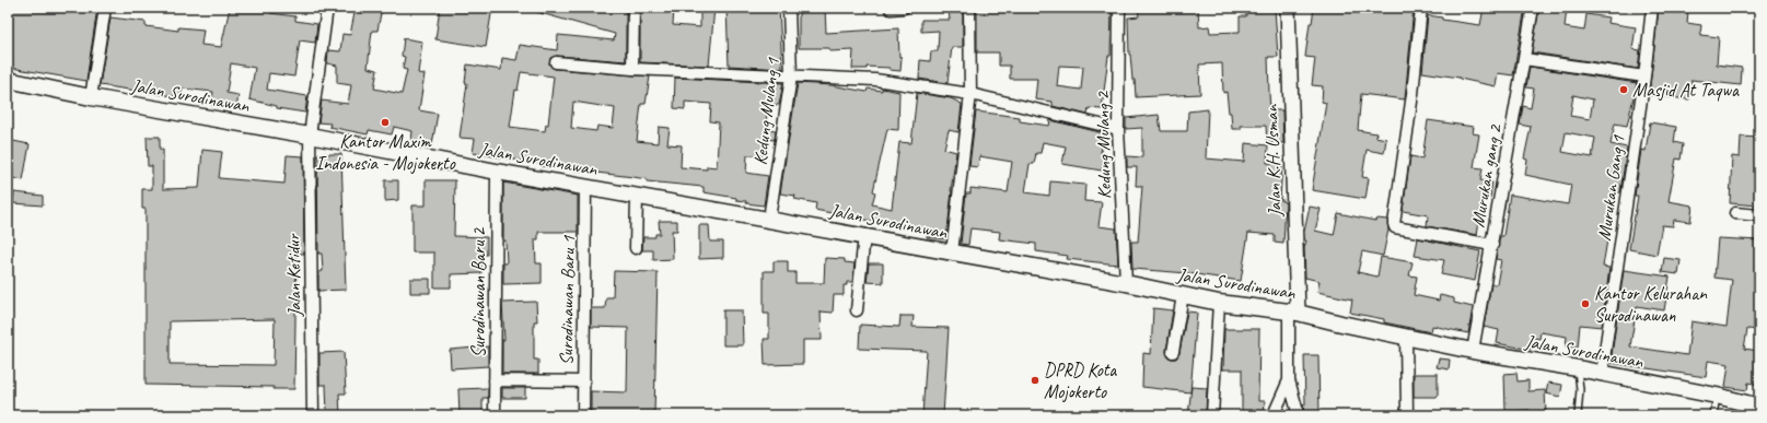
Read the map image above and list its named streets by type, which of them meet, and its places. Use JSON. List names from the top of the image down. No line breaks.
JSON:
{"streets":{"main road":["Jalan Surodinawan"],"street":["Kedung Mulang 1","Kedung Mulang 2","Jalan K.H. Usman","Murukan gang 2","Murukan Gang 1","Jalan Ketidur","Surodinawan Baru 2","Surodinawan Baru 1"]},"crossings":[["Jalan Surodinawan","Kedung Mulang 1"],["Jalan Surodinawan","Kedung Mulang 2"],["Jalan Surodinawan","Jalan K.H. Usman"],["Jalan Surodinawan","Murukan gang 2"],["Jalan Surodinawan","Murukan Gang 1"],["Jalan Surodinawan","Jalan Ketidur"],["Jalan Surodinawan","Surodinawan Baru 2"],["Jalan Surodinawan","Surodinawan Baru 1"]],"places":["Masjid At Taqwa","Kantor Maxim Indonesia - Mojokerto","Kantor Kelurahan Surodinawan","DPRD Kota Mojokerto"]}
